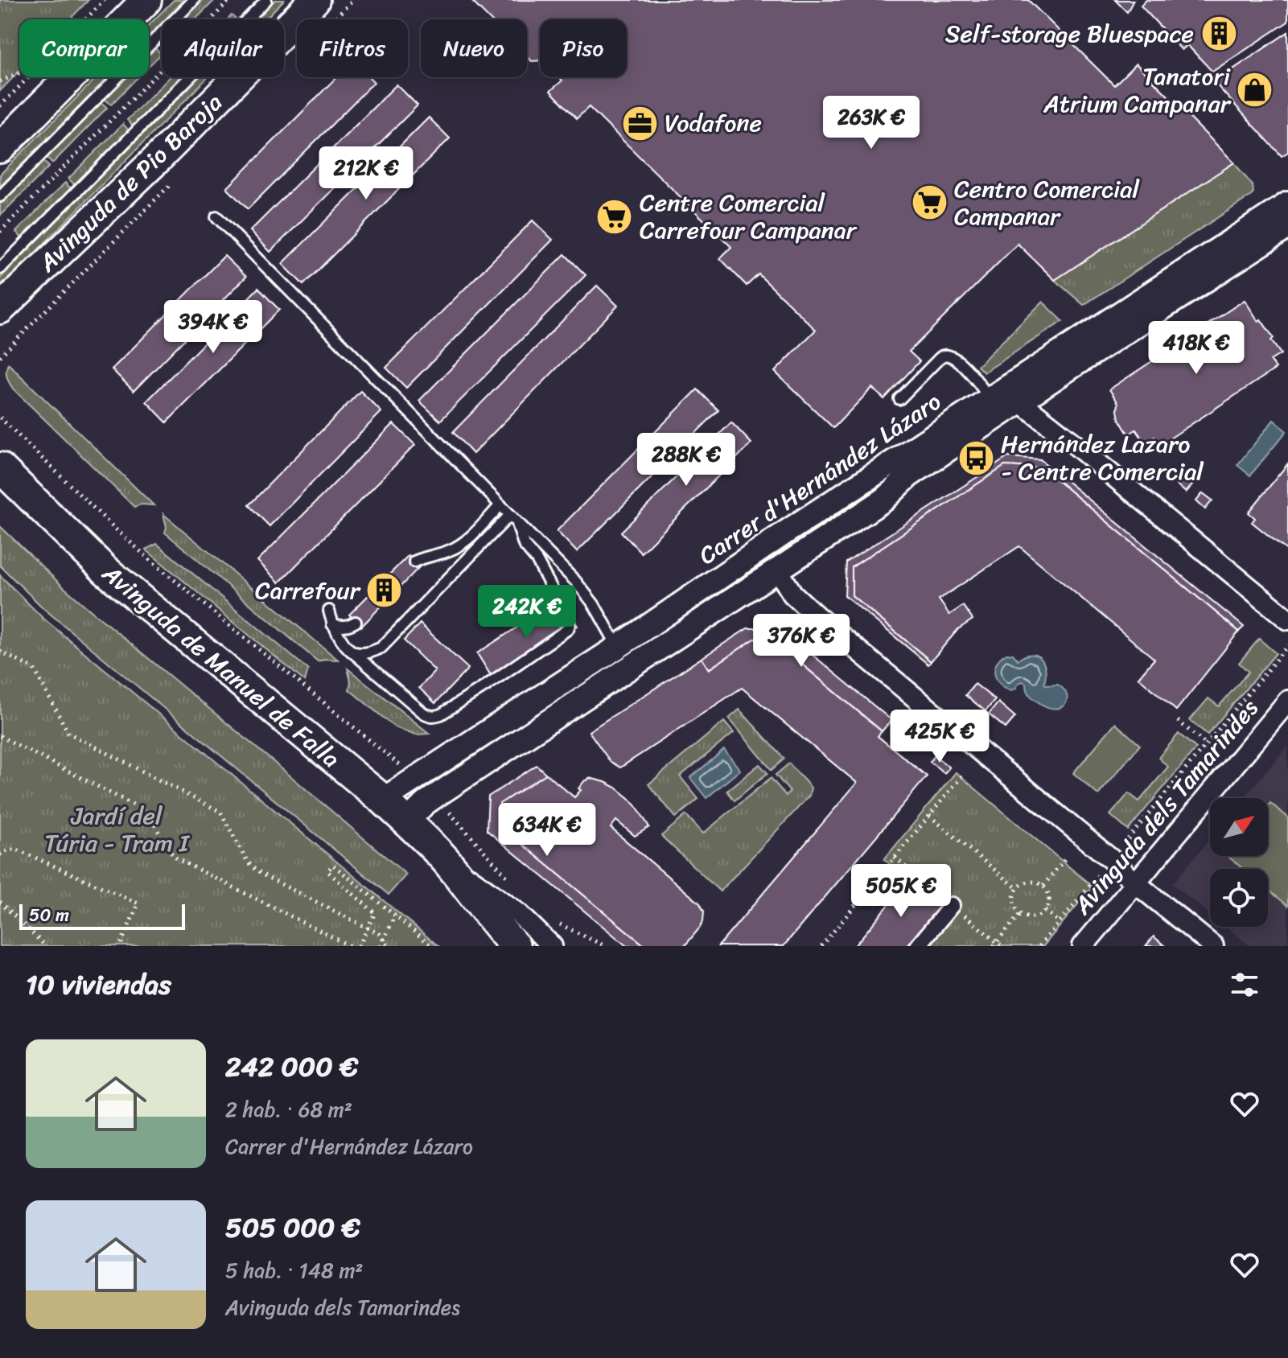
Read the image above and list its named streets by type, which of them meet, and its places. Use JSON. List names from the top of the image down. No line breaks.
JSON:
{"streets":{"main road":["Avinguda de Pio Baroja","Avinguda de Manuel de Falla"],"street":["Carrer d'Hernández Lázaro","Avinguda dels Tamarindes"]},"crossings":[["Carrer d'Hernández Lázaro","Avinguda de Manuel de Falla"]],"parks":["Jardí del Túria - Tram I"],"places":{"building":["Self-storage Bluespace","Carrefour"],"shop":["Tanatori Atrium Campanar"],"office":["Vodafone"],"supermarket":["Centro Comercial Campanar","Centre Comercial Carrefour Campanar"],"bus stop":["Hernández Lazaro - Centre Comercial"]},"scale_bar":"50 m","north":"top right","page":{"chip":["Comprar","Alquilar","Filtros","Nuevo","Piso"],"price":["263K €","212K €","394K €","418K €","288K €","242K €","376K €","425K €","634K €","505K €"],"scale":"50 m","heading":"10 viviendas","list":[{"name":"242 000 €","note":"2 hab. · 68 m² · Carrer d'Hernández Lázaro"},{"name":"505 000 €","note":"5 hab. · 148 m² · Avinguda dels Tamarindes"}]}}
